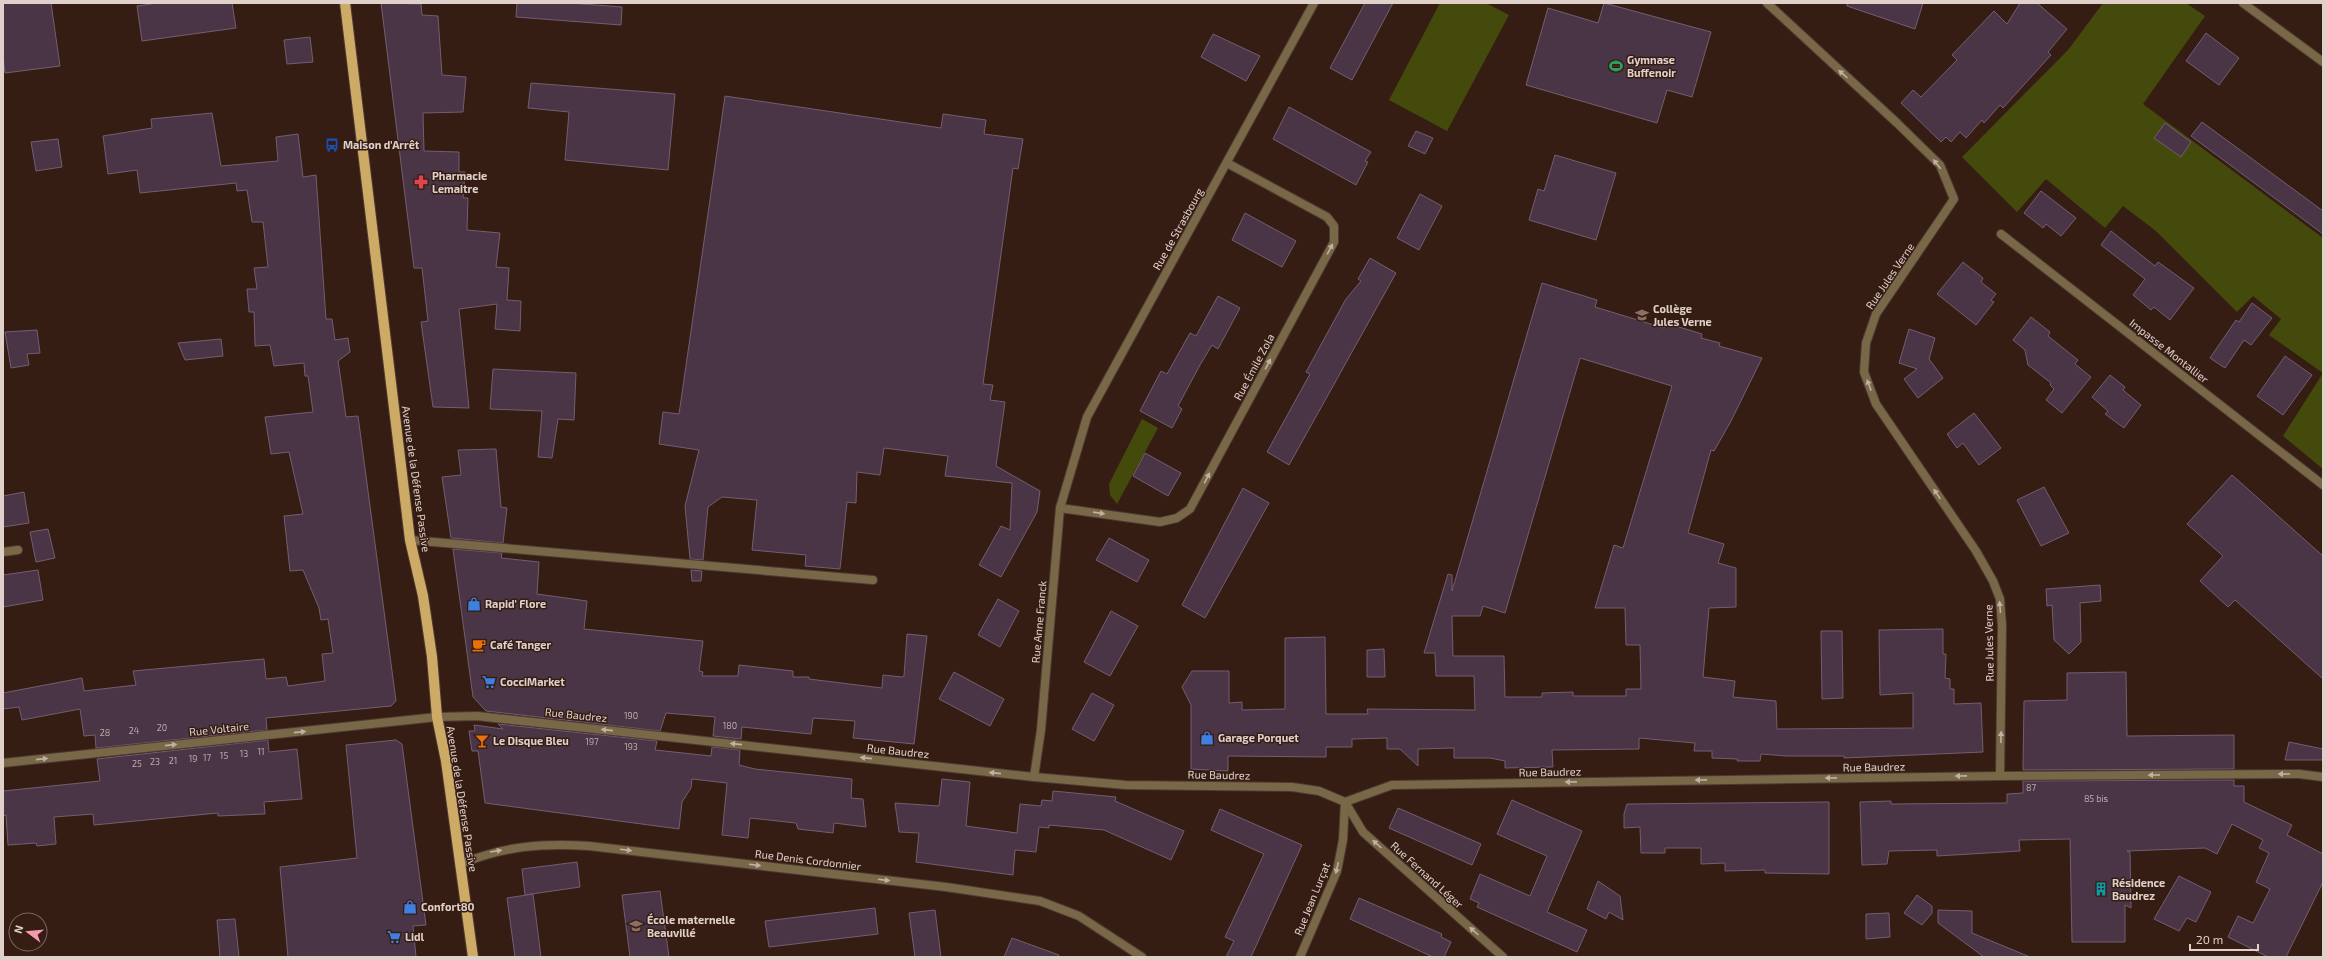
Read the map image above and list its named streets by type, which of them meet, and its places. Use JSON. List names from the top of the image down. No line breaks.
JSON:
{"streets":{"main road":["Avenue de la Défense Passive"],"street":["Rue de Strasbourg","Rue Jules Verne","Impasse Montallier","Rue Émile Zola","Rue Anne Franck","Rue Baudrez","Rue Voltaire","Rue Denis Cordonnier","Rue Fernand Léger","Rue Jean Lurçat"]},"crossings":[["Rue de Strasbourg","Rue Émile Zola"],["Rue de Strasbourg","Rue Anne Franck"],["Rue Jules Verne","Rue Baudrez"],["Rue Émile Zola","Rue Anne Franck"],["Avenue de la Défense Passive","Rue Baudrez"],["Avenue de la Défense Passive","Rue Voltaire"],["Avenue de la Défense Passive","Rue Denis Cordonnier"],["Rue Anne Franck","Rue Baudrez"],["Rue Baudrez","Rue Voltaire"],["Rue Baudrez","Rue Fernand Léger"],["Rue Baudrez","Rue Jean Lurçat"],["Rue Fernand Léger","Rue Jean Lurçat"]],"one_way":["Rue Jules Verne","Rue Baudrez","Rue Voltaire","Rue Denis Cordonnier","Rue Fernand Léger","Rue Jean Lurçat"],"places":{"sports":["Gymnase Buffenoir"],"bus stop":["Maison d'Arrêt"],"pharmacy":["Pharmacie Lemaitre"],"school or university":["Collège Jules Verne","École maternelle Beauvillé"],"shop":["Rapid' Flore","Garage Porquet","Confort80"],"cafe":["Café Tanger"],"supermarket":["CocciMarket","Lidl"],"bar":["Le Disque Bleu"],"building":["Résidence Baudrez"]},"house_numbers":["190","180","20","24","28","197","193","11","13","15","17","19","21","23","25","87","85 bis"],"scale_bar":"20 m","north":"left"}
